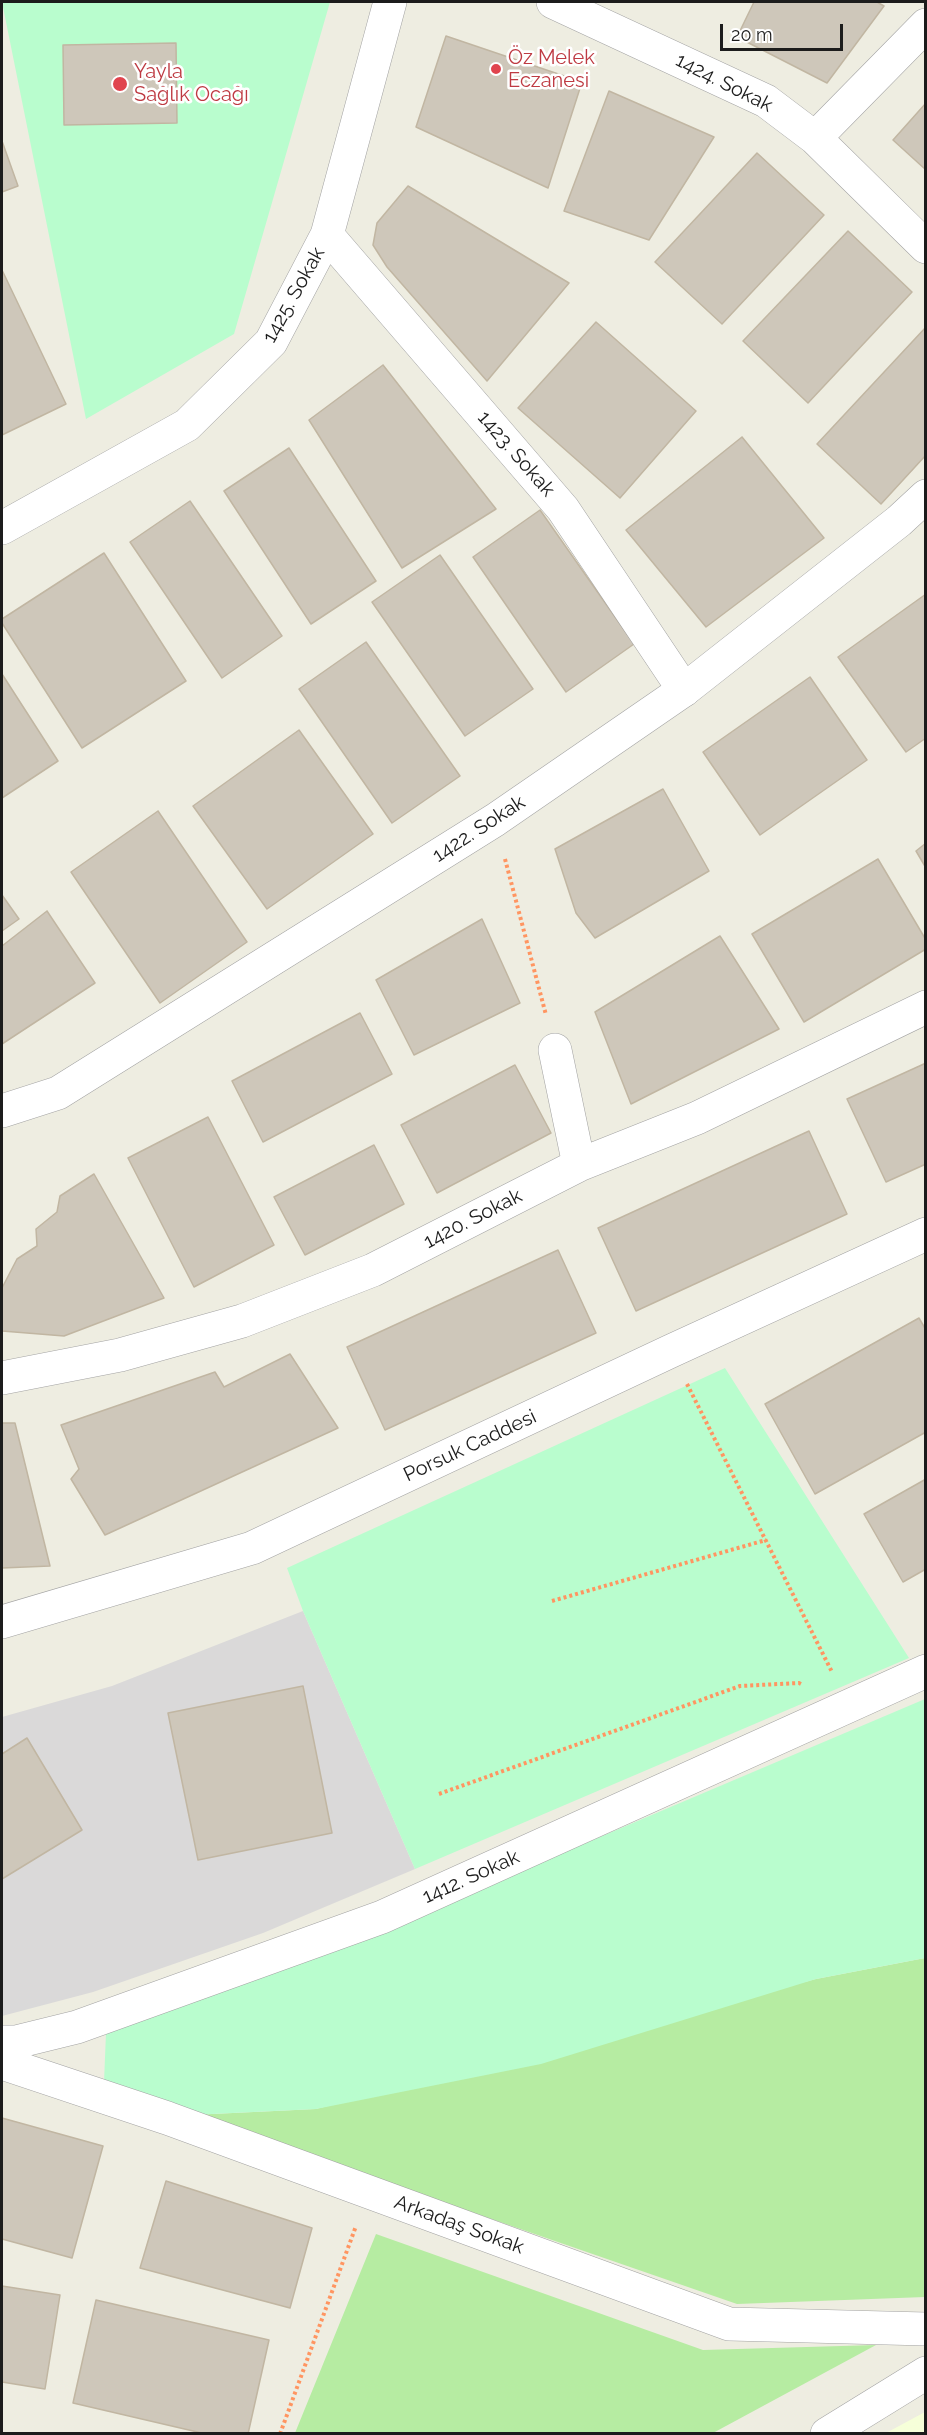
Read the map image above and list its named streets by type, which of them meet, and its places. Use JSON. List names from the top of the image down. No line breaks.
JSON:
{"streets":{"street":["1424. Sokak","1425. Sokak","1423. Sokak","1422. Sokak","1420. Sokak","Porsuk Caddesi","1412. Sokak","Arkadaş Sokak"]},"crossings":[["1425. Sokak","1423. Sokak"],["1423. Sokak","1422. Sokak"]],"places":["Öz Melek Eczanesi","Yayla Sağlık Ocağı"],"scale_bar":"20 m"}
